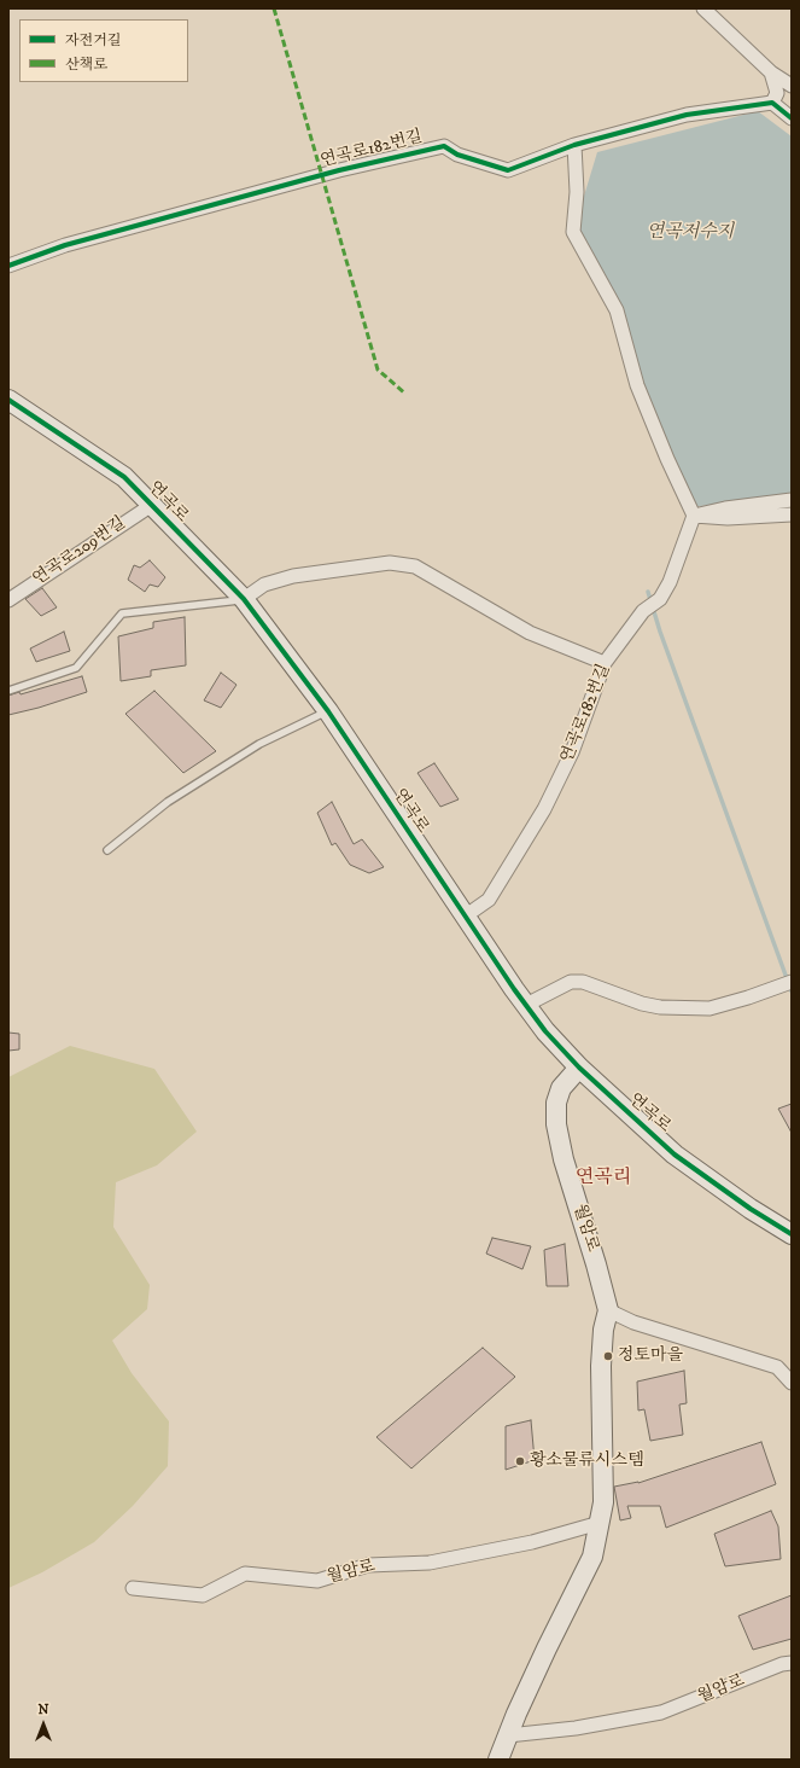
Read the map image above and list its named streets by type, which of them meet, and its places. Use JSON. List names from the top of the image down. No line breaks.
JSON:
{"streets":{"street":["연곡로182번길","연곡로","연곡로209번길","월암로"]},"crossings":[["연곡로182번길","연곡로"],["연곡로","연곡로209번길"],["연곡로","월암로"]],"districts":["연곡리"],"water":["연곡저수지"],"places":["정토마을","황소물류시스템"],"legend":["자전거길","산책로"],"north":"top"}
